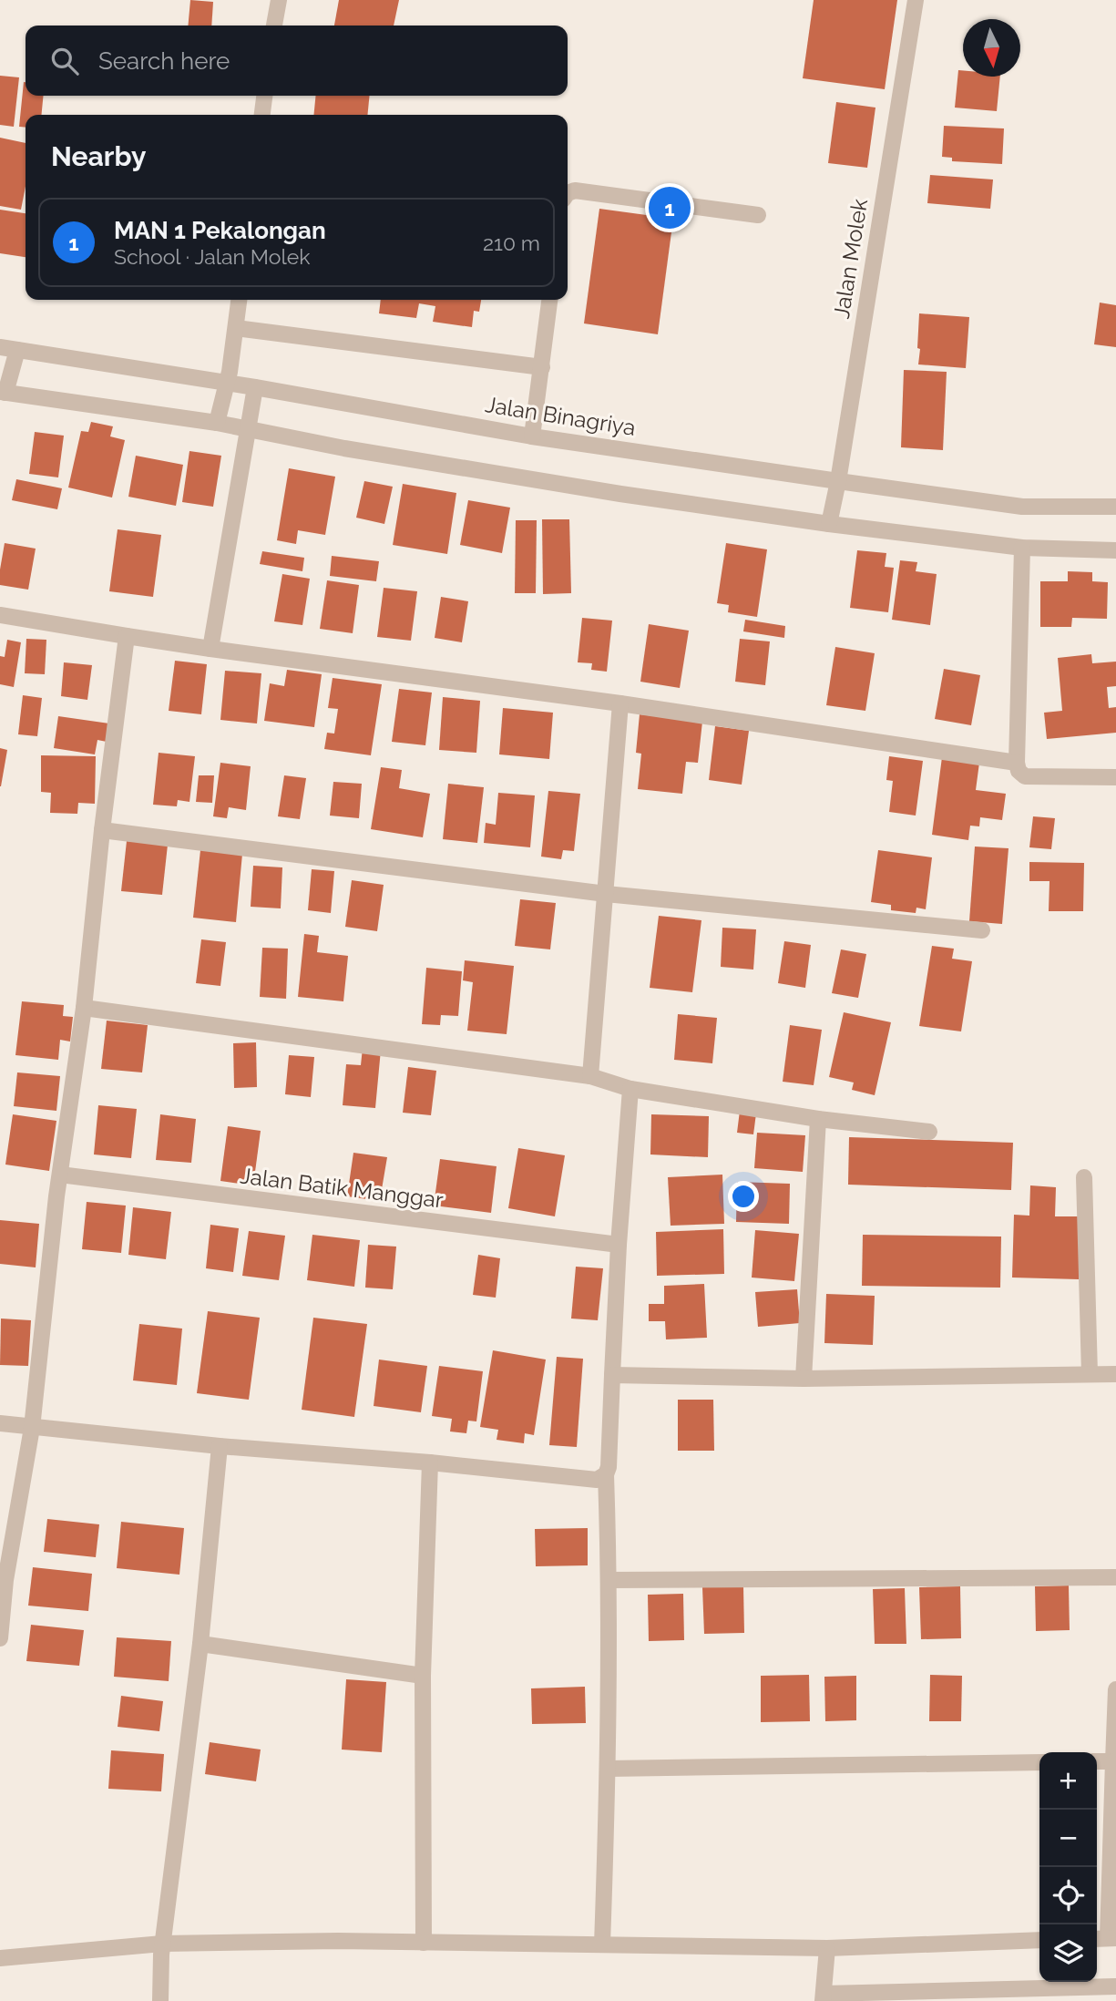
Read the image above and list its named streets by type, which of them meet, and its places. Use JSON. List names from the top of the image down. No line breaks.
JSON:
{"streets":{"street":["Jalan Molek","Jalan Binagriya","Jalan Batik Manggar"]},"crossings":[["Jalan Molek","Jalan Binagriya"]],"north":"bottom","page":{"search":"Search here","heading":"Nearby","pins":"1","list":[{"mark":"1","name":"MAN 1 Pekalongan","note":"School · Jalan Molek","value":"210 m"}],"map_buttons":["+","−"]}}
